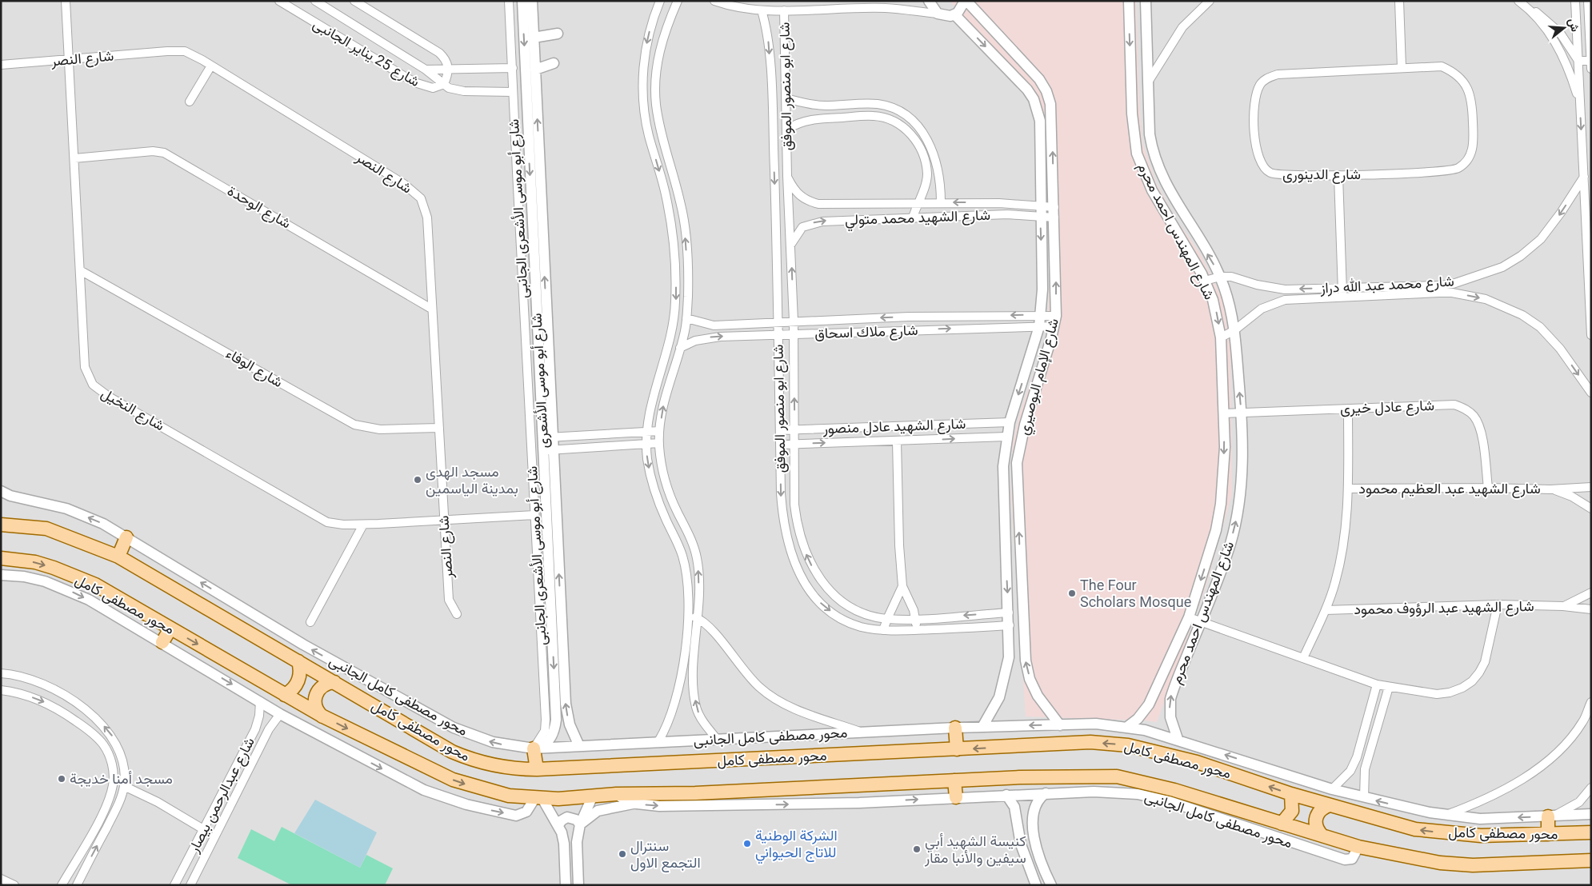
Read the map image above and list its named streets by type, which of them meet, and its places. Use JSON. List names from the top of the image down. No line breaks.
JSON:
{"streets":{"main road":["محور مصطفى كامل"],"street":["شارع 25 يناير الجانبى","شارع النصر","شارع ابو منصور الموفق","شارع الدينورى","شارع الوحدة","شارع أبو موسى الأشعرى الجانبى","شارع الشهيد محمد متولي","شارع المهندس احمد محرم","شارع محمد عبد الله دراز","شارع ملاك اسحاق","شارع الوفاء","شارع الإمام البوصيري","شارع أبو موسى الأشعرى","شارع عادل خيرى","شارع النخيل","شارع الشهيد عادل منصور","شارع الشهيد عبد العظيم محمود","شارع الشهيد عبد الرؤوف محمود","محور مصطفى كامل الجانبى","شارع عبدالرحمن بيصار"]},"crossings":[["شارع النصر","شارع الوحدة"],["شارع النصر","شارع الوفاء"],["شارع النصر","شارع النخيل"],["شارع ابو منصور الموفق","شارع الشهيد محمد متولي"],["شارع ابو منصور الموفق","شارع ملاك اسحاق"],["شارع ابو منصور الموفق","شارع الإمام البوصيري"],["شارع ابو منصور الموفق","شارع الشهيد عادل منصور"],["شارع الوحدة","شارع النخيل"],["شارع أبو موسى الأشعرى الجانبى","شارع أبو موسى الأشعرى"],["شارع أبو موسى الأشعرى الجانبى","شارع النخيل"],["شارع أبو موسى الأشعرى الجانبى","محور مصطفى كامل الجانبى"],["شارع الشهيد محمد متولي","شارع الإمام البوصيري"],["شارع المهندس احمد محرم","شارع محمد عبد الله دراز"],["شارع المهندس احمد محرم","شارع عادل خيرى"],["شارع المهندس احمد محرم","محور مصطفى كامل الجانبى"],["شارع ملاك اسحاق","شارع الإمام البوصيري"],["شارع الوفاء","شارع النخيل"],["شارع الإمام البوصيري","شارع الشهيد عادل منصور"],["شارع الإمام البوصيري","محور مصطفى كامل الجانبى"],["شارع أبو موسى الأشعرى","محور مصطفى كامل الجانبى"],["شارع عادل خيرى","شارع الشهيد عبد العظيم محمود"],["محور مصطفى كامل","محور مصطفى كامل الجانبى"]],"places":["مسجد الهدى بمدينة الياسمين","The Four Scholars Mosque","مسجد أمنا خديجة","الشركة الوطنية للاتاج الحيواني","كنيسة الشهيد أبي سيفين والأنبا مقار","سنترال التجمع الاول"],"north":"right"}
